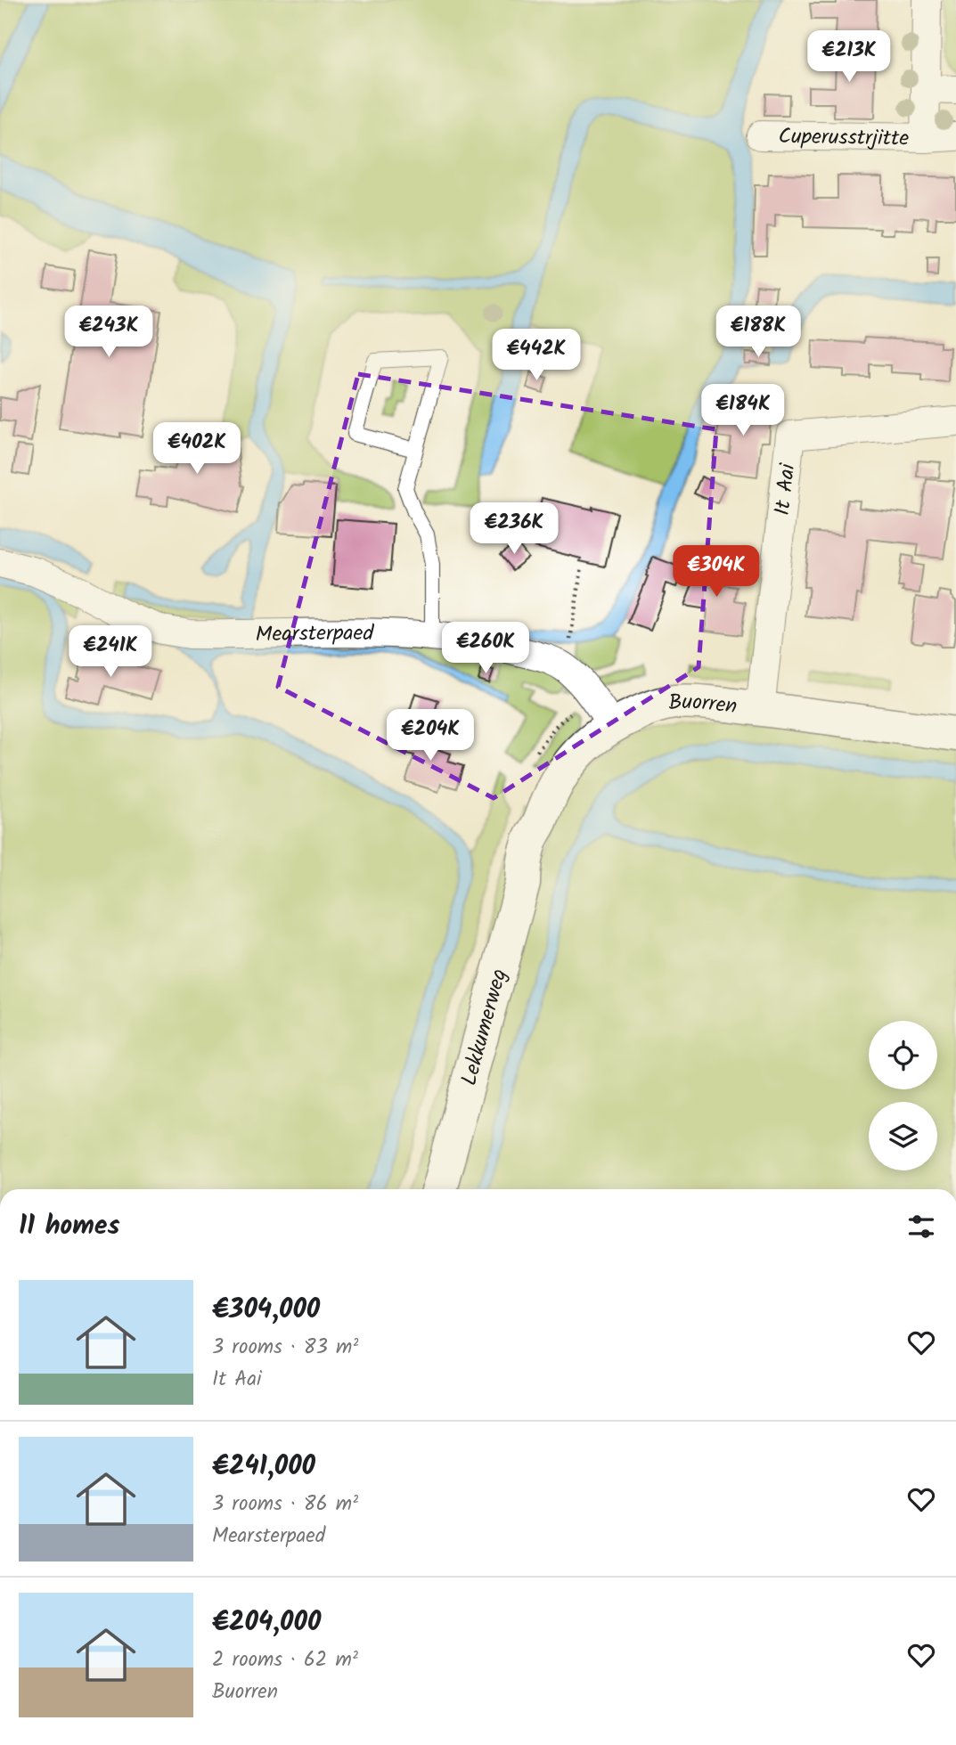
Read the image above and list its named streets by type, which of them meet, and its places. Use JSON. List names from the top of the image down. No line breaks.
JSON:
{"streets":{"main road":["Buorren","Lekkumerweg"],"street":["Cuperusstrjitte","It Aai","Mearsterpaed"]},"crossings":[["It Aai","Buorren"],["Mearsterpaed","Buorren"],["Buorren","Lekkumerweg"]],"page":{"price":["€213K","€243K","€188K","€442K","€184K","€402K","€236K","€304K","€260K","€241K","€204K"],"heading":"11 homes","list":[{"name":"€304,000","note":"3 rooms · 83 m² · It Aai"},{"name":"€241,000","note":"3 rooms · 86 m² · Mearsterpaed"},{"name":"€204,000","note":"2 rooms · 62 m² · Buorren"}]}}
